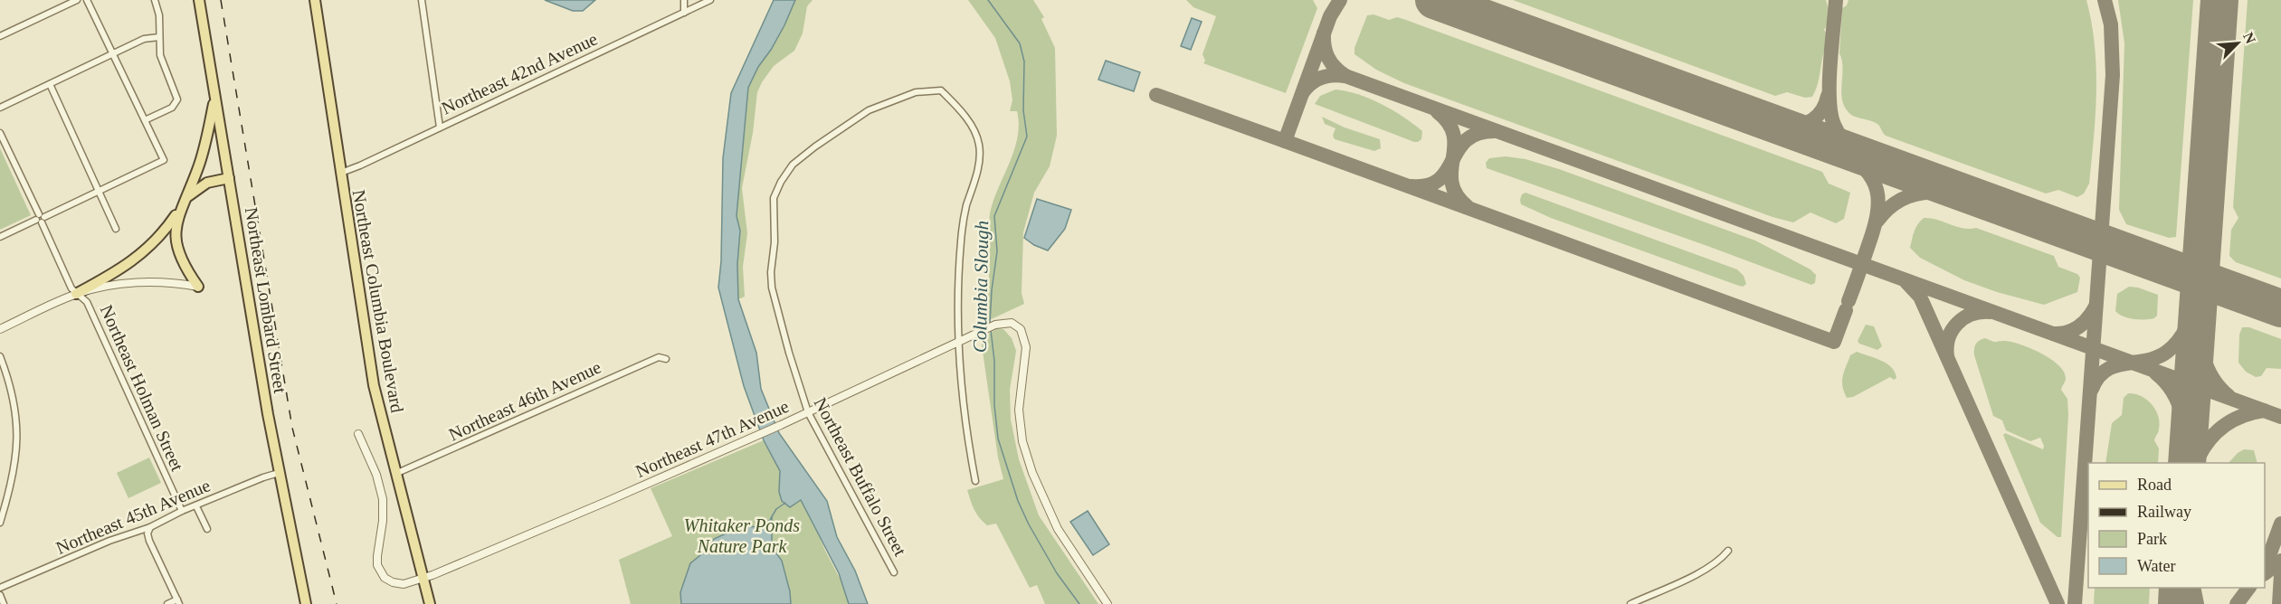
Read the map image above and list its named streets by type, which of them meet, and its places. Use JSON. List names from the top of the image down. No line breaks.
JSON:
{"streets":{"main road":["Northeast Lombard Street","Northeast Columbia Boulevard"],"street":["Northeast 42nd Avenue","Northeast Holman Street","Northeast 46th Avenue","Northeast 47th Avenue","Northeast Buffalo Street","Northeast 45th Avenue"]},"crossings":[["Northeast 42nd Avenue","Northeast Columbia Boulevard"],["Northeast Lombard Street","Northeast 45th Avenue"],["Northeast Columbia Boulevard","Northeast 46th Avenue"],["Northeast Columbia Boulevard","Northeast 47th Avenue"],["Northeast Holman Street","Northeast 45th Avenue"],["Northeast 47th Avenue","Northeast Buffalo Street"]],"water":["Columbia Slough"],"parks":["Whitaker Ponds Nature Park"],"legend":["Road","Railway","Park","Water"],"north":"top right"}
